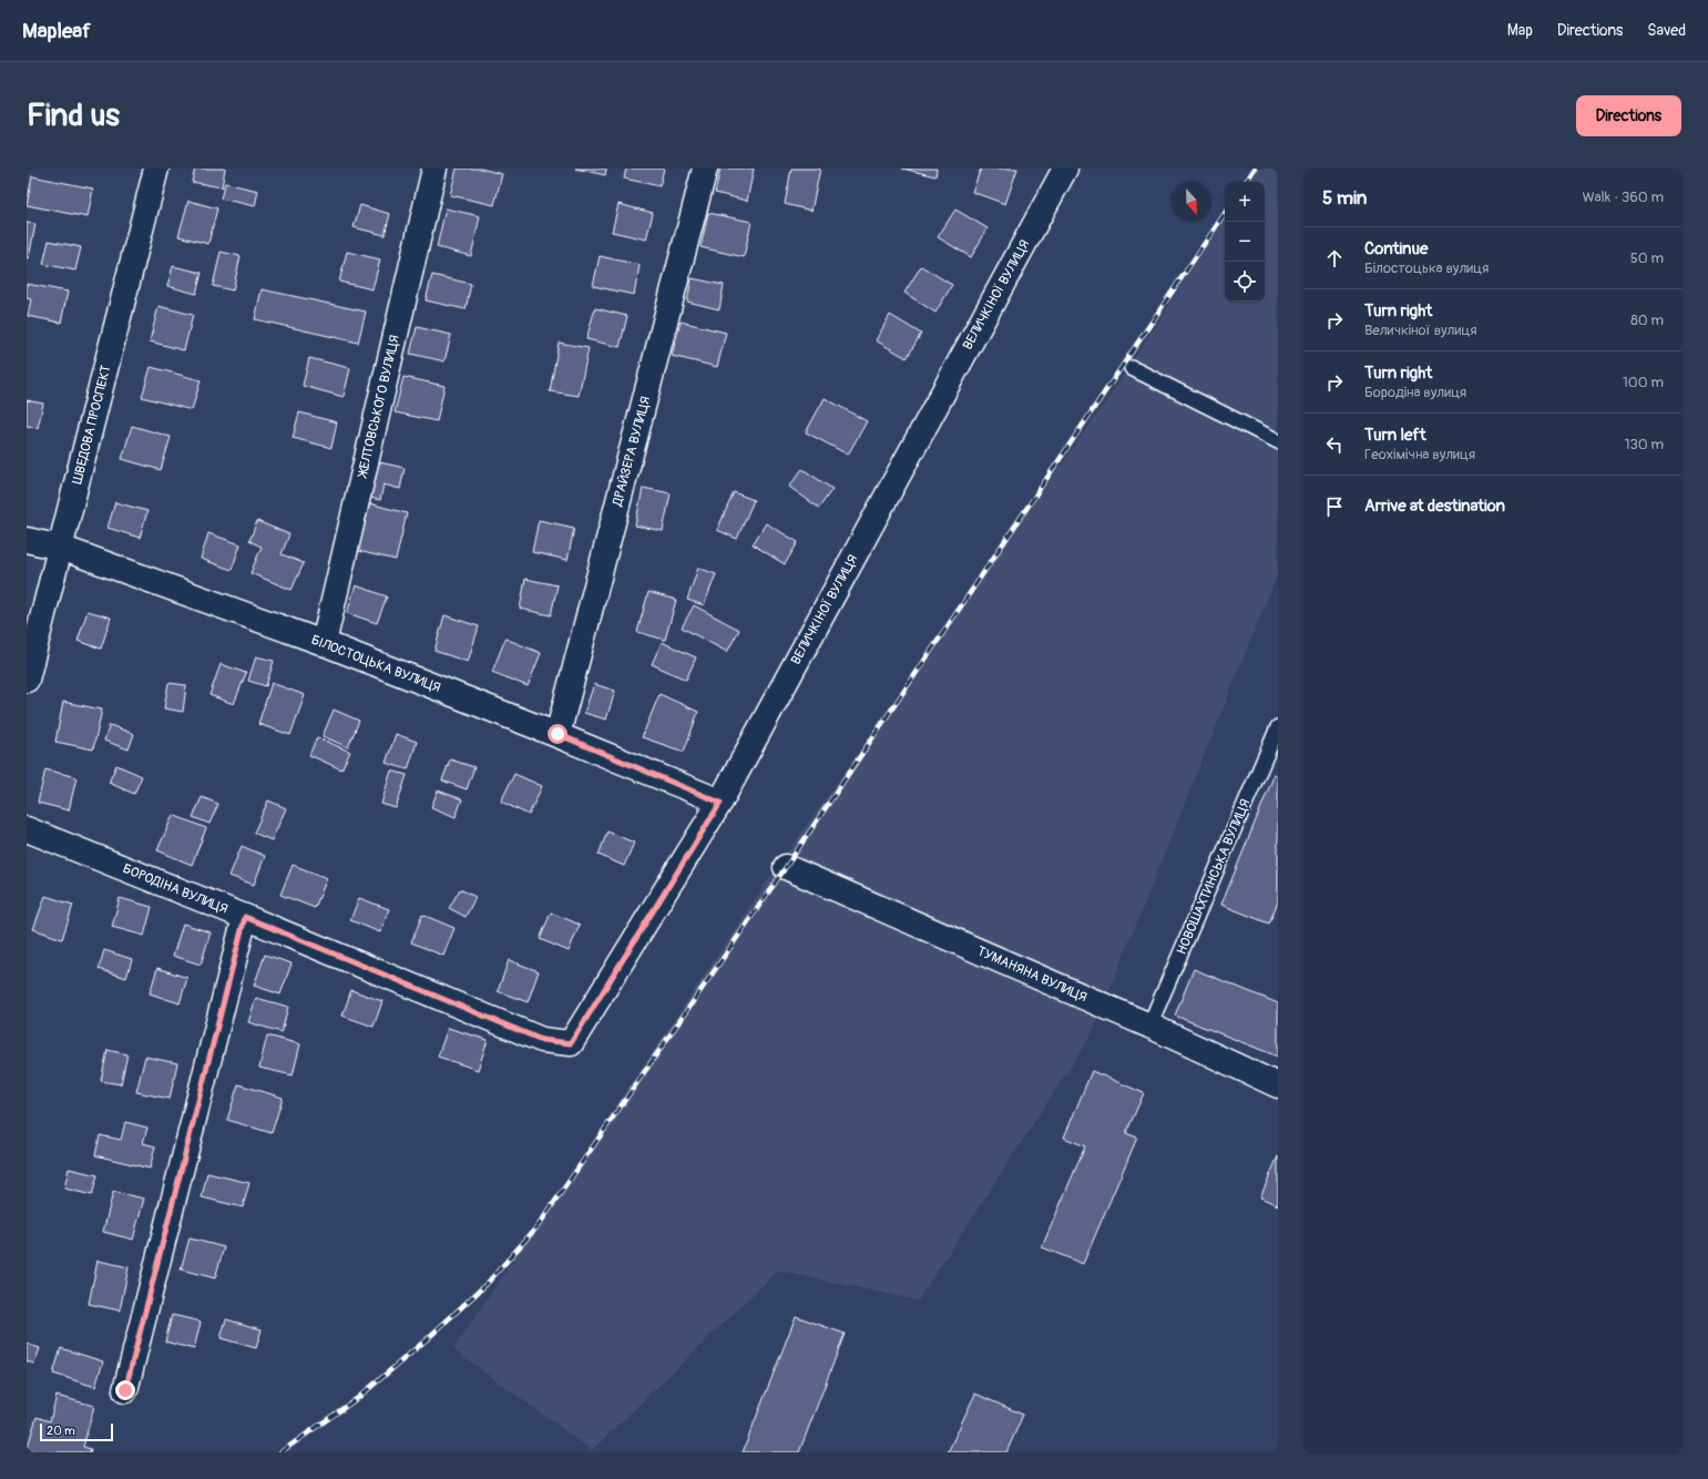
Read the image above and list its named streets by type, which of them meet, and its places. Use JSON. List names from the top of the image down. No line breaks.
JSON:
{"streets":{"street":["ВЕЛИЧКІНОЇ ВУЛИЦЯ","ЖЕЛТОВСЬКОГО ВУЛИЦЯ","ШВЕДОВА ПРОСПЕКТ","ДРАЙЗЕРА ВУЛИЦЯ","БІЛОСТОЦЬКА ВУЛИЦЯ","БОРОДІНА ВУЛИЦЯ","ТУМАНЯНА ВУЛИЦЯ"],"lane":["НОВОШАХТИНСЬКА ВУЛИЦЯ"]},"crossings":[["ВЕЛИЧКІНОЇ ВУЛИЦЯ","БІЛОСТОЦЬКА ВУЛИЦЯ"],["ВЕЛИЧКІНОЇ ВУЛИЦЯ","БОРОДІНА ВУЛИЦЯ"],["ЖЕЛТОВСЬКОГО ВУЛИЦЯ","БІЛОСТОЦЬКА ВУЛИЦЯ"],["ШВЕДОВА ПРОСПЕКТ","БІЛОСТОЦЬКА ВУЛИЦЯ"],["ДРАЙЗЕРА ВУЛИЦЯ","БІЛОСТОЦЬКА ВУЛИЦЯ"],["НОВОШАХТИНСЬКА ВУЛИЦЯ","ТУМАНЯНА ВУЛИЦЯ"]],"scale_bar":"20 m","north":"bottom","page":{"header":"Mapleaf","nav":["Map","Directions","Saved"],"buttons":"Directions","title":"Find us","heading":["5 min","Walk · 360 m"],"map_buttons":["+","−"],"list":[["Continue","Білостоцька вулиця","50 m"],["Turn right","Величкіної вулиця","80 m"],["Turn right","Бородіна вулиця","100 m"],["Turn left","Геохімічна вулиця","130 m"],"Arrive at destination"],"scale":"20 m"}}
